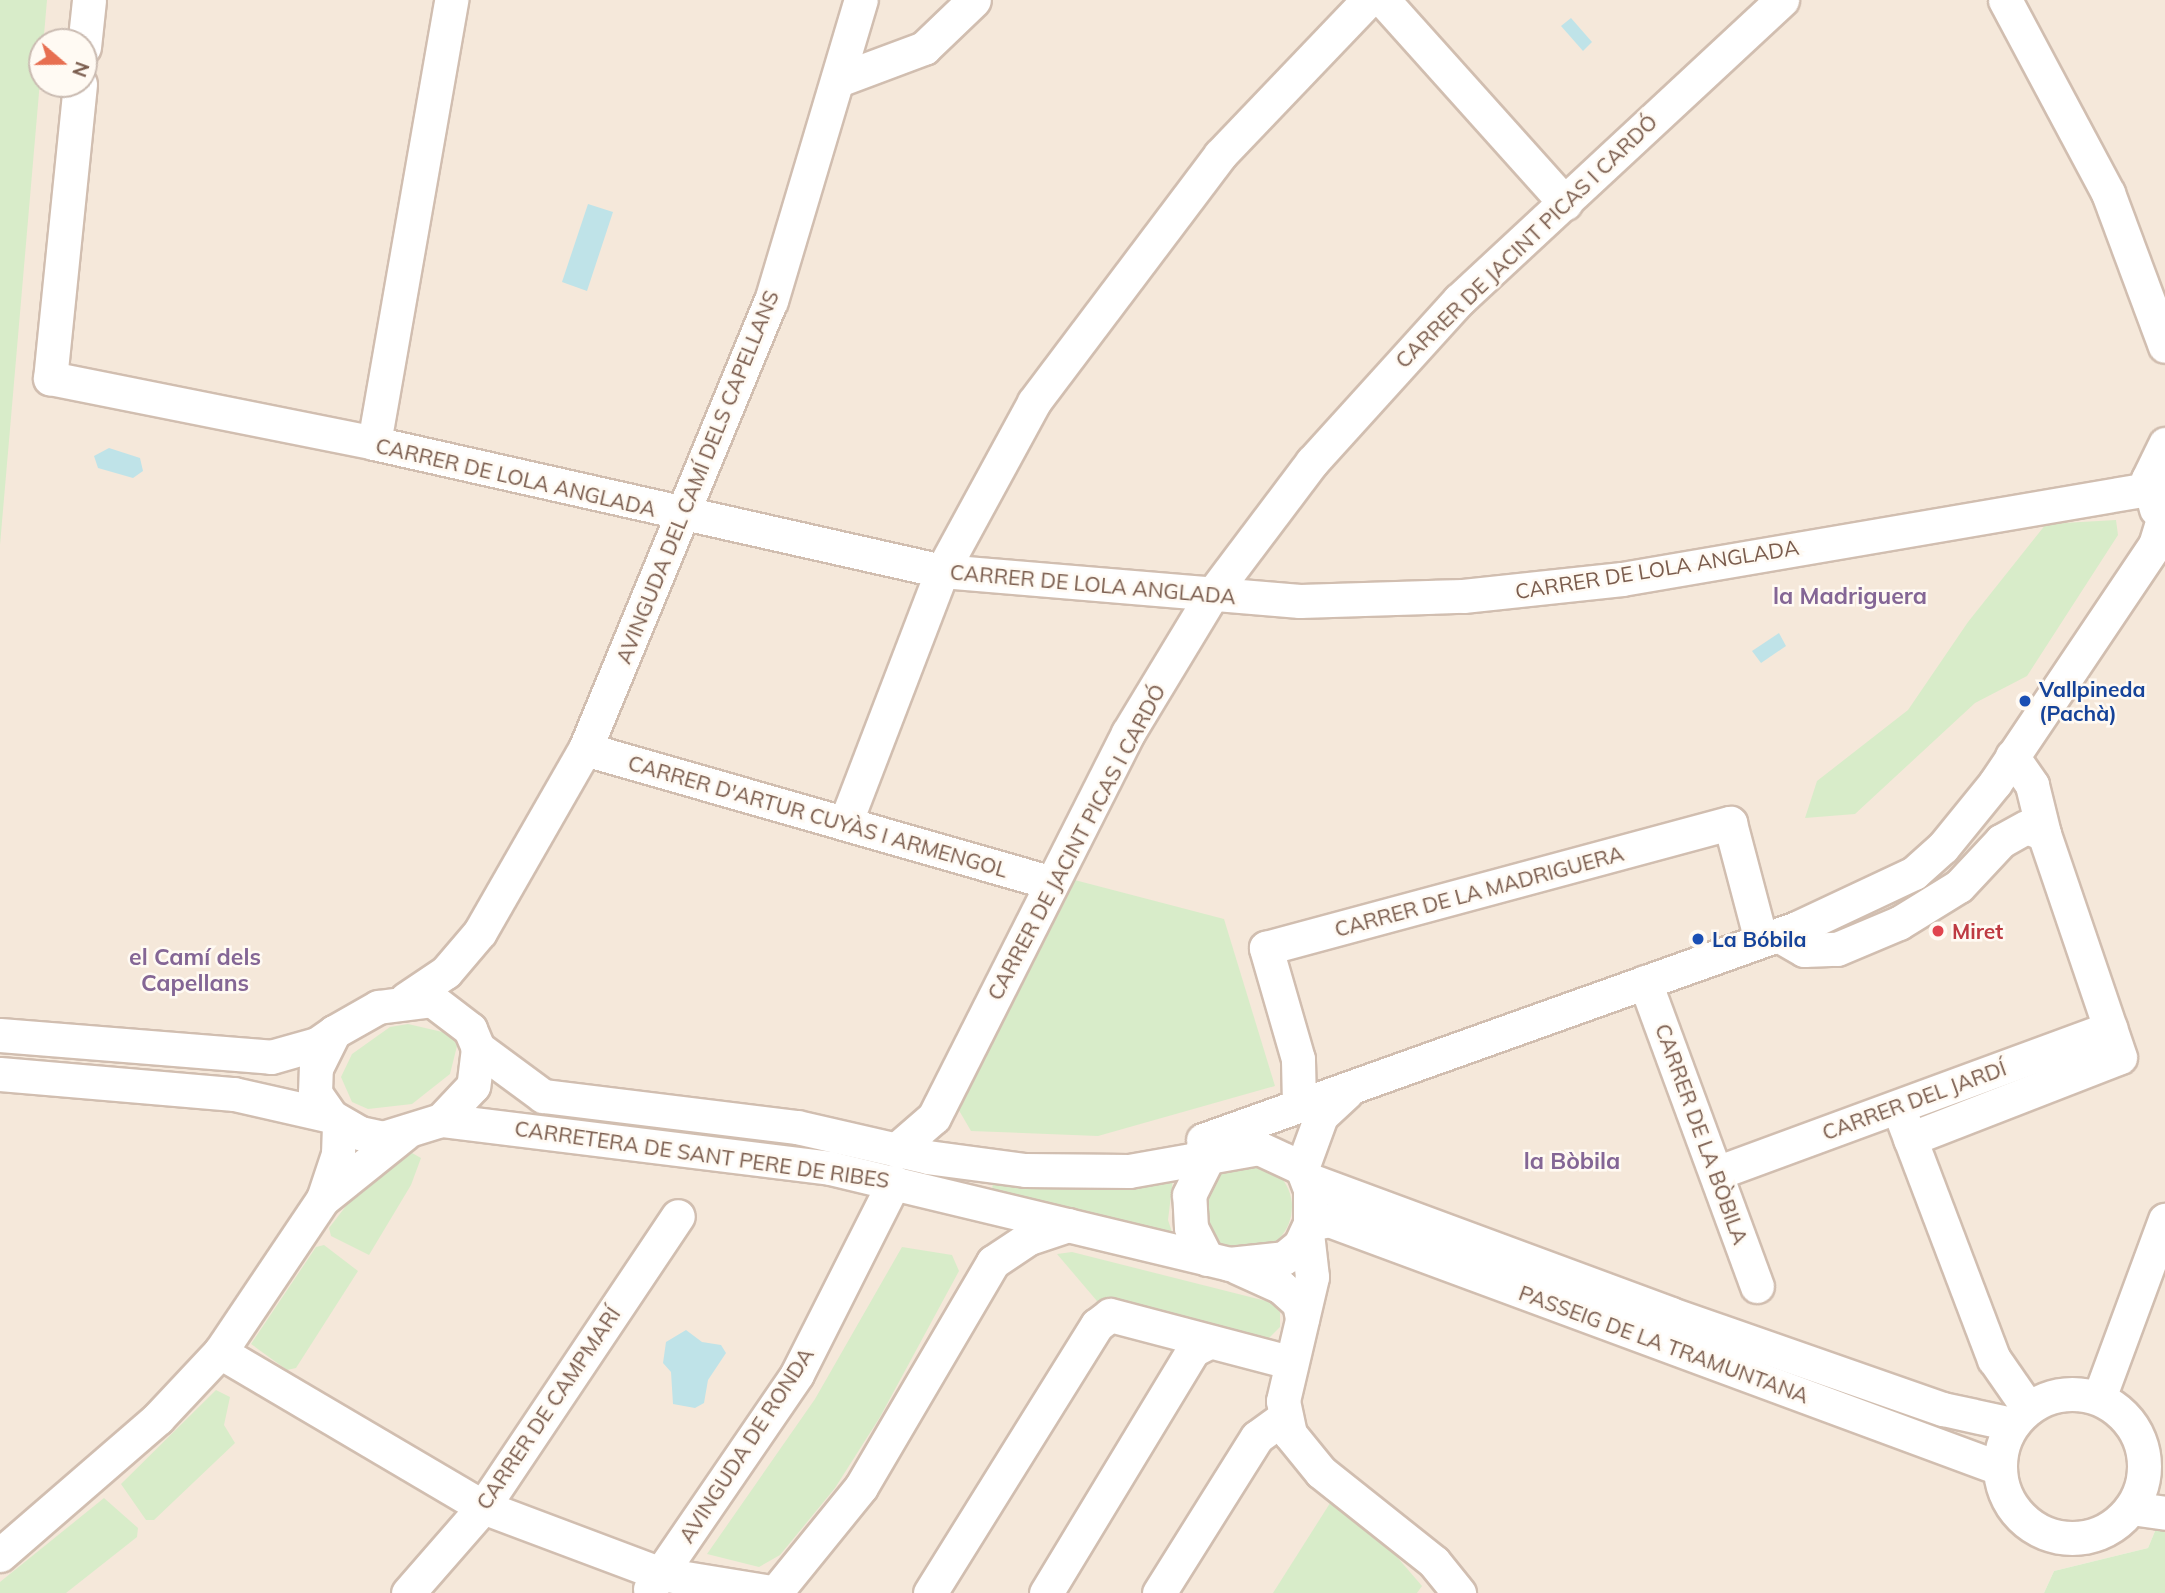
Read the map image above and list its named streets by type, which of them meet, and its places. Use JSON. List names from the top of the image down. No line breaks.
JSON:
{"streets":{"street":["CARRER DE JACINT PICAS I CARDÓ","CARRER DE LOLA ANGLADA","AVINGUDA DEL CAMÍ DELS CAPELLANS","CARRER D'ARTUR CUYÀS I ARMENGOL","CARRER DE LA MADRIGUERA","CARRER DEL JARDÍ","CARRER DE LA BÒBILA","CARRETERA DE SANT PERE DE RIBES","PASSEIG DE LA TRAMUNTANA","CARRER DE CAMPMARÍ","AVINGUDA DE RONDA"]},"crossings":[["CARRER DE JACINT PICAS I CARDÓ","CARRER DE LOLA ANGLADA"],["CARRER DE JACINT PICAS I CARDÓ","CARRER D'ARTUR CUYÀS I ARMENGOL"],["CARRER DE JACINT PICAS I CARDÓ","CARRETERA DE SANT PERE DE RIBES"],["CARRER DE JACINT PICAS I CARDÓ","AVINGUDA DE RONDA"],["CARRER DE LOLA ANGLADA","AVINGUDA DEL CAMÍ DELS CAPELLANS"],["AVINGUDA DEL CAMÍ DELS CAPELLANS","CARRER D'ARTUR CUYÀS I ARMENGOL"],["AVINGUDA DEL CAMÍ DELS CAPELLANS","CARRETERA DE SANT PERE DE RIBES"],["CARRER DE LA MADRIGUERA","CARRETERA DE SANT PERE DE RIBES"],["CARRER DEL JARDÍ","CARRER DE LA BÒBILA"],["CARRER DE LA BÒBILA","CARRETERA DE SANT PERE DE RIBES"],["CARRETERA DE SANT PERE DE RIBES","PASSEIG DE LA TRAMUNTANA"],["CARRETERA DE SANT PERE DE RIBES","AVINGUDA DE RONDA"]],"districts":["la Madriguera","el Camí dels Capellans","la Bòbila"],"places":["Vallpineda (Pachà)","Miret","La Bóbila"],"north":"right"}
